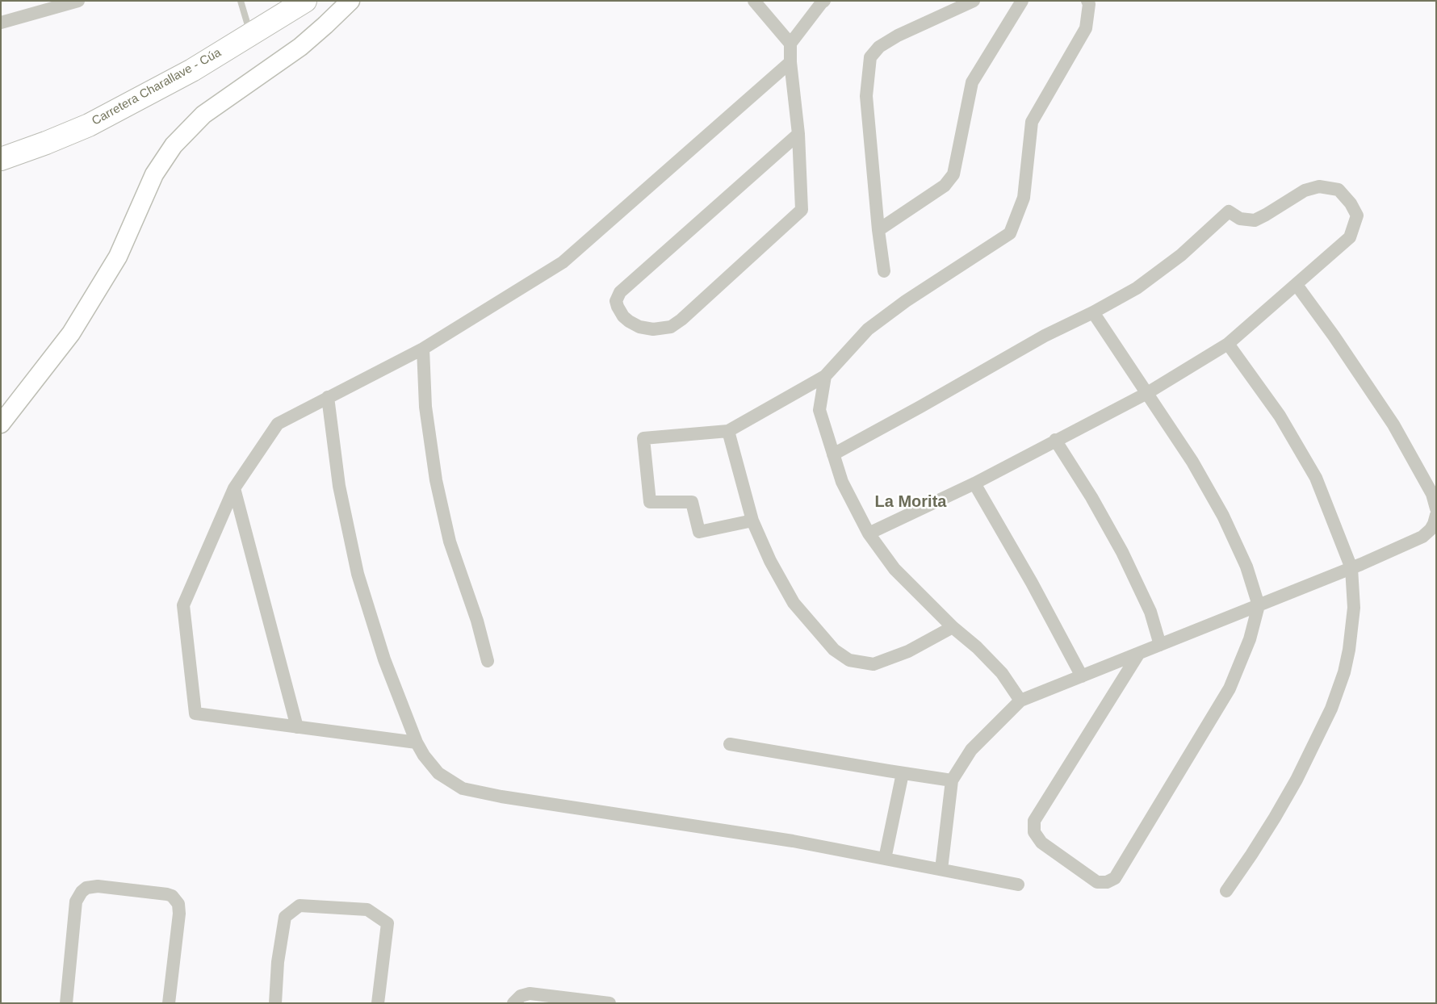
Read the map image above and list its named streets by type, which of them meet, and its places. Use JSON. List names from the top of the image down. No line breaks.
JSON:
{"streets":{"highway":["Carretera Charallave - Cúa"]},"districts":["La Morita"]}
